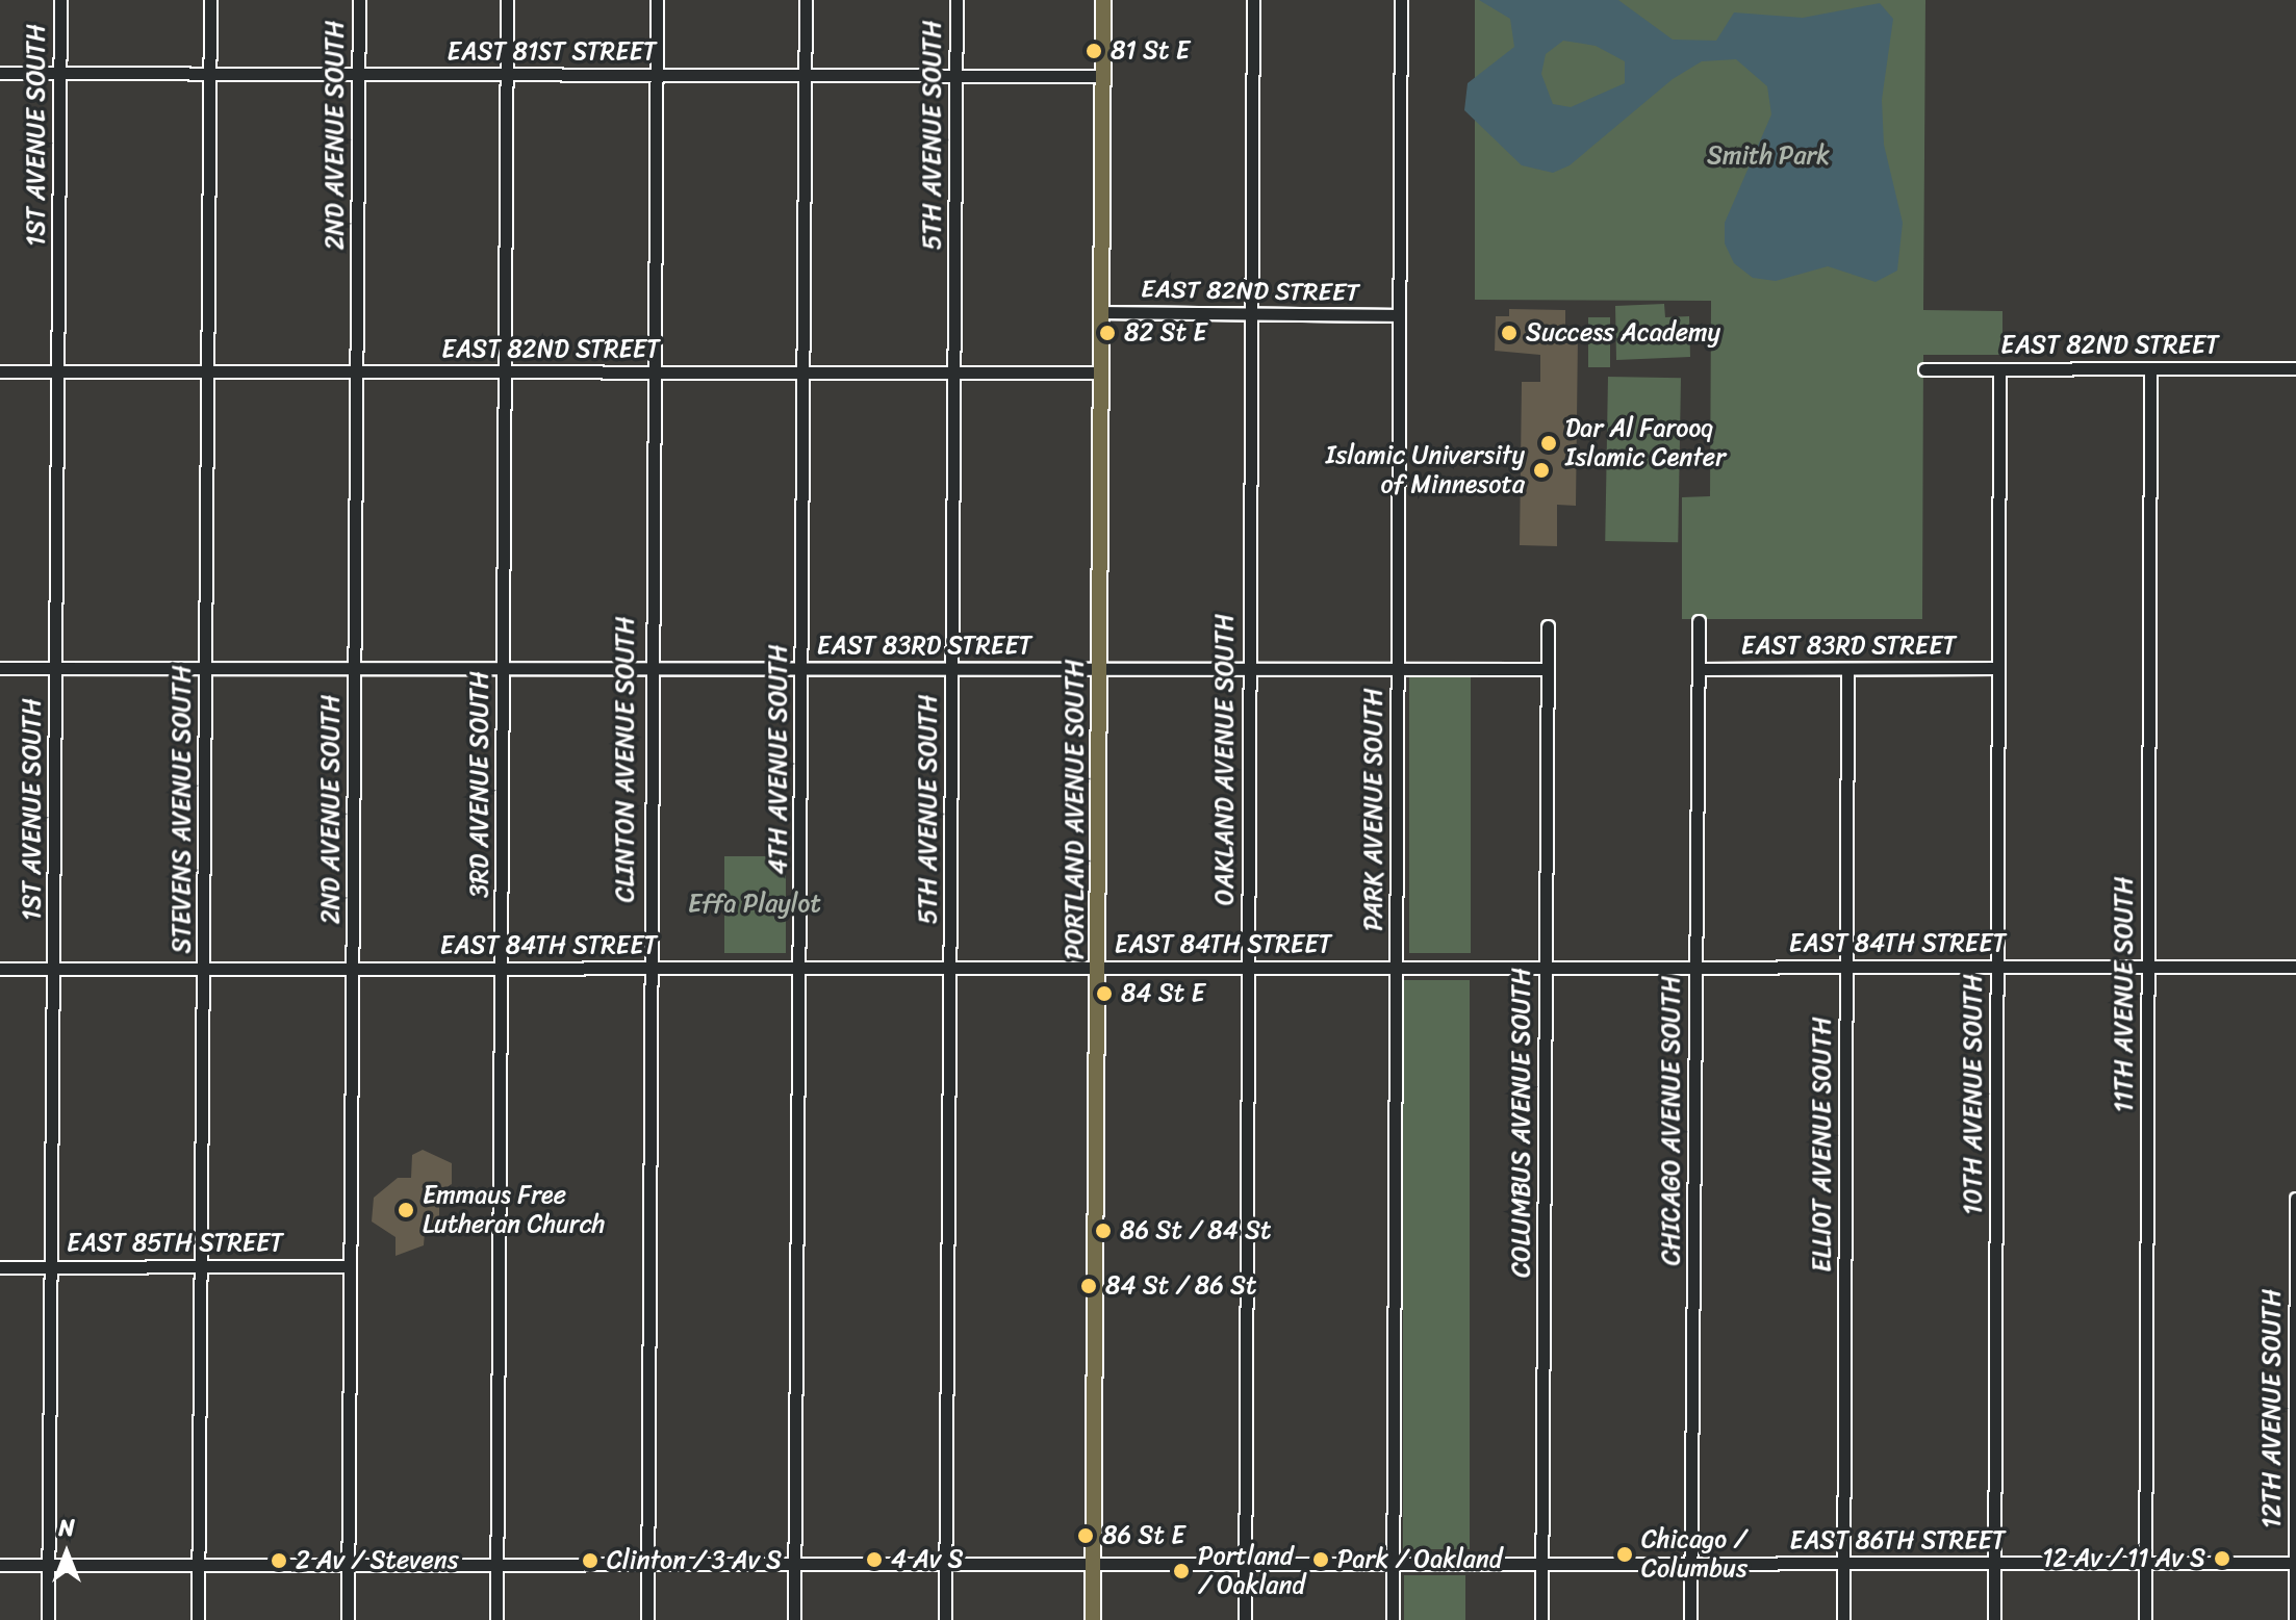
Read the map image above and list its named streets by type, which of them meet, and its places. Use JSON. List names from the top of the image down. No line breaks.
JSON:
{"streets":{"main road":["PORTLAND AVENUE SOUTH"],"street":["EAST 81ST STREET","1ST AVENUE SOUTH","2ND AVENUE SOUTH","5TH AVENUE SOUTH","EAST 82ND STREET","EAST 83RD STREET","CLINTON AVENUE SOUTH","4TH AVENUE SOUTH","OAKLAND AVENUE SOUTH","3RD AVENUE SOUTH","STEVENS AVENUE SOUTH","PARK AVENUE SOUTH","EAST 84TH STREET","11TH AVENUE SOUTH","10TH AVENUE SOUTH","CHICAGO AVENUE SOUTH","COLUMBUS AVENUE SOUTH","ELLIOT AVENUE SOUTH","EAST 85TH STREET","12TH AVENUE SOUTH","EAST 86TH STREET"]},"crossings":[["EAST 81ST STREET","1ST AVENUE SOUTH"],["EAST 81ST STREET","2ND AVENUE SOUTH"],["EAST 81ST STREET","5TH AVENUE SOUTH"],["EAST 81ST STREET","CLINTON AVENUE SOUTH"],["EAST 81ST STREET","4TH AVENUE SOUTH"],["EAST 81ST STREET","3RD AVENUE SOUTH"],["EAST 81ST STREET","STEVENS AVENUE SOUTH"],["EAST 81ST STREET","PORTLAND AVENUE SOUTH"],["1ST AVENUE SOUTH","EAST 82ND STREET"],["1ST AVENUE SOUTH","EAST 83RD STREET"],["1ST AVENUE SOUTH","EAST 84TH STREET"],["1ST AVENUE SOUTH","EAST 85TH STREET"],["1ST AVENUE SOUTH","EAST 86TH STREET"],["2ND AVENUE SOUTH","EAST 82ND STREET"],["2ND AVENUE SOUTH","EAST 83RD STREET"],["2ND AVENUE SOUTH","EAST 84TH STREET"],["2ND AVENUE SOUTH","EAST 85TH STREET"],["2ND AVENUE SOUTH","EAST 86TH STREET"],["5TH AVENUE SOUTH","EAST 82ND STREET"],["5TH AVENUE SOUTH","EAST 83RD STREET"],["5TH AVENUE SOUTH","EAST 84TH STREET"],["5TH AVENUE SOUTH","EAST 86TH STREET"],["EAST 82ND STREET","CLINTON AVENUE SOUTH"],["EAST 82ND STREET","4TH AVENUE SOUTH"],["EAST 82ND STREET","OAKLAND AVENUE SOUTH"],["EAST 82ND STREET","3RD AVENUE SOUTH"],["EAST 82ND STREET","STEVENS AVENUE SOUTH"],["EAST 82ND STREET","PORTLAND AVENUE SOUTH"],["EAST 82ND STREET","PARK AVENUE SOUTH"],["EAST 82ND STREET","11TH AVENUE SOUTH"],["EAST 82ND STREET","10TH AVENUE SOUTH"],["EAST 83RD STREET","CLINTON AVENUE SOUTH"],["EAST 83RD STREET","4TH AVENUE SOUTH"],["EAST 83RD STREET","OAKLAND AVENUE SOUTH"],["EAST 83RD STREET","3RD AVENUE SOUTH"],["EAST 83RD STREET","STEVENS AVENUE SOUTH"],["EAST 83RD STREET","PORTLAND AVENUE SOUTH"],["EAST 83RD STREET","PARK AVENUE SOUTH"],["EAST 83RD STREET","10TH AVENUE SOUTH"],["EAST 83RD STREET","CHICAGO AVENUE SOUTH"],["EAST 83RD STREET","COLUMBUS AVENUE SOUTH"],["EAST 83RD STREET","ELLIOT AVENUE SOUTH"],["CLINTON AVENUE SOUTH","EAST 84TH STREET"],["CLINTON AVENUE SOUTH","EAST 86TH STREET"],["4TH AVENUE SOUTH","EAST 84TH STREET"],["4TH AVENUE SOUTH","EAST 86TH STREET"],["OAKLAND AVENUE SOUTH","EAST 84TH STREET"],["OAKLAND AVENUE SOUTH","EAST 86TH STREET"],["3RD AVENUE SOUTH","EAST 84TH STREET"],["3RD AVENUE SOUTH","EAST 86TH STREET"],["STEVENS AVENUE SOUTH","EAST 84TH STREET"],["STEVENS AVENUE SOUTH","EAST 85TH STREET"],["STEVENS AVENUE SOUTH","EAST 86TH STREET"],["PORTLAND AVENUE SOUTH","EAST 84TH STREET"],["PORTLAND AVENUE SOUTH","EAST 86TH STREET"],["PARK AVENUE SOUTH","EAST 84TH STREET"],["PARK AVENUE SOUTH","EAST 86TH STREET"],["EAST 84TH STREET","11TH AVENUE SOUTH"],["EAST 84TH STREET","10TH AVENUE SOUTH"],["EAST 84TH STREET","CHICAGO AVENUE SOUTH"],["EAST 84TH STREET","COLUMBUS AVENUE SOUTH"],["EAST 84TH STREET","ELLIOT AVENUE SOUTH"],["11TH AVENUE SOUTH","EAST 86TH STREET"],["10TH AVENUE SOUTH","EAST 86TH STREET"],["CHICAGO AVENUE SOUTH","EAST 86TH STREET"],["COLUMBUS AVENUE SOUTH","EAST 86TH STREET"],["ELLIOT AVENUE SOUTH","EAST 86TH STREET"],["12TH AVENUE SOUTH","EAST 86TH STREET"]],"parks":["Smith Park","Effa Playlot"],"places":["81 St E","82 St E","Success Academy","Dar Al Farooq Islamic Center","Islamic University of Minnesota","84 St E","Emmaus Free Lutheran Church","86 St / 84 St","84 St / 86 St","86 St E","Chicago / Columbus","12 Av / 11 Av S","4 Av S","Park / Oakland","2 Av / Stevens","Clinton / 3 Av S","Portland / Oakland"],"north":"top"}
